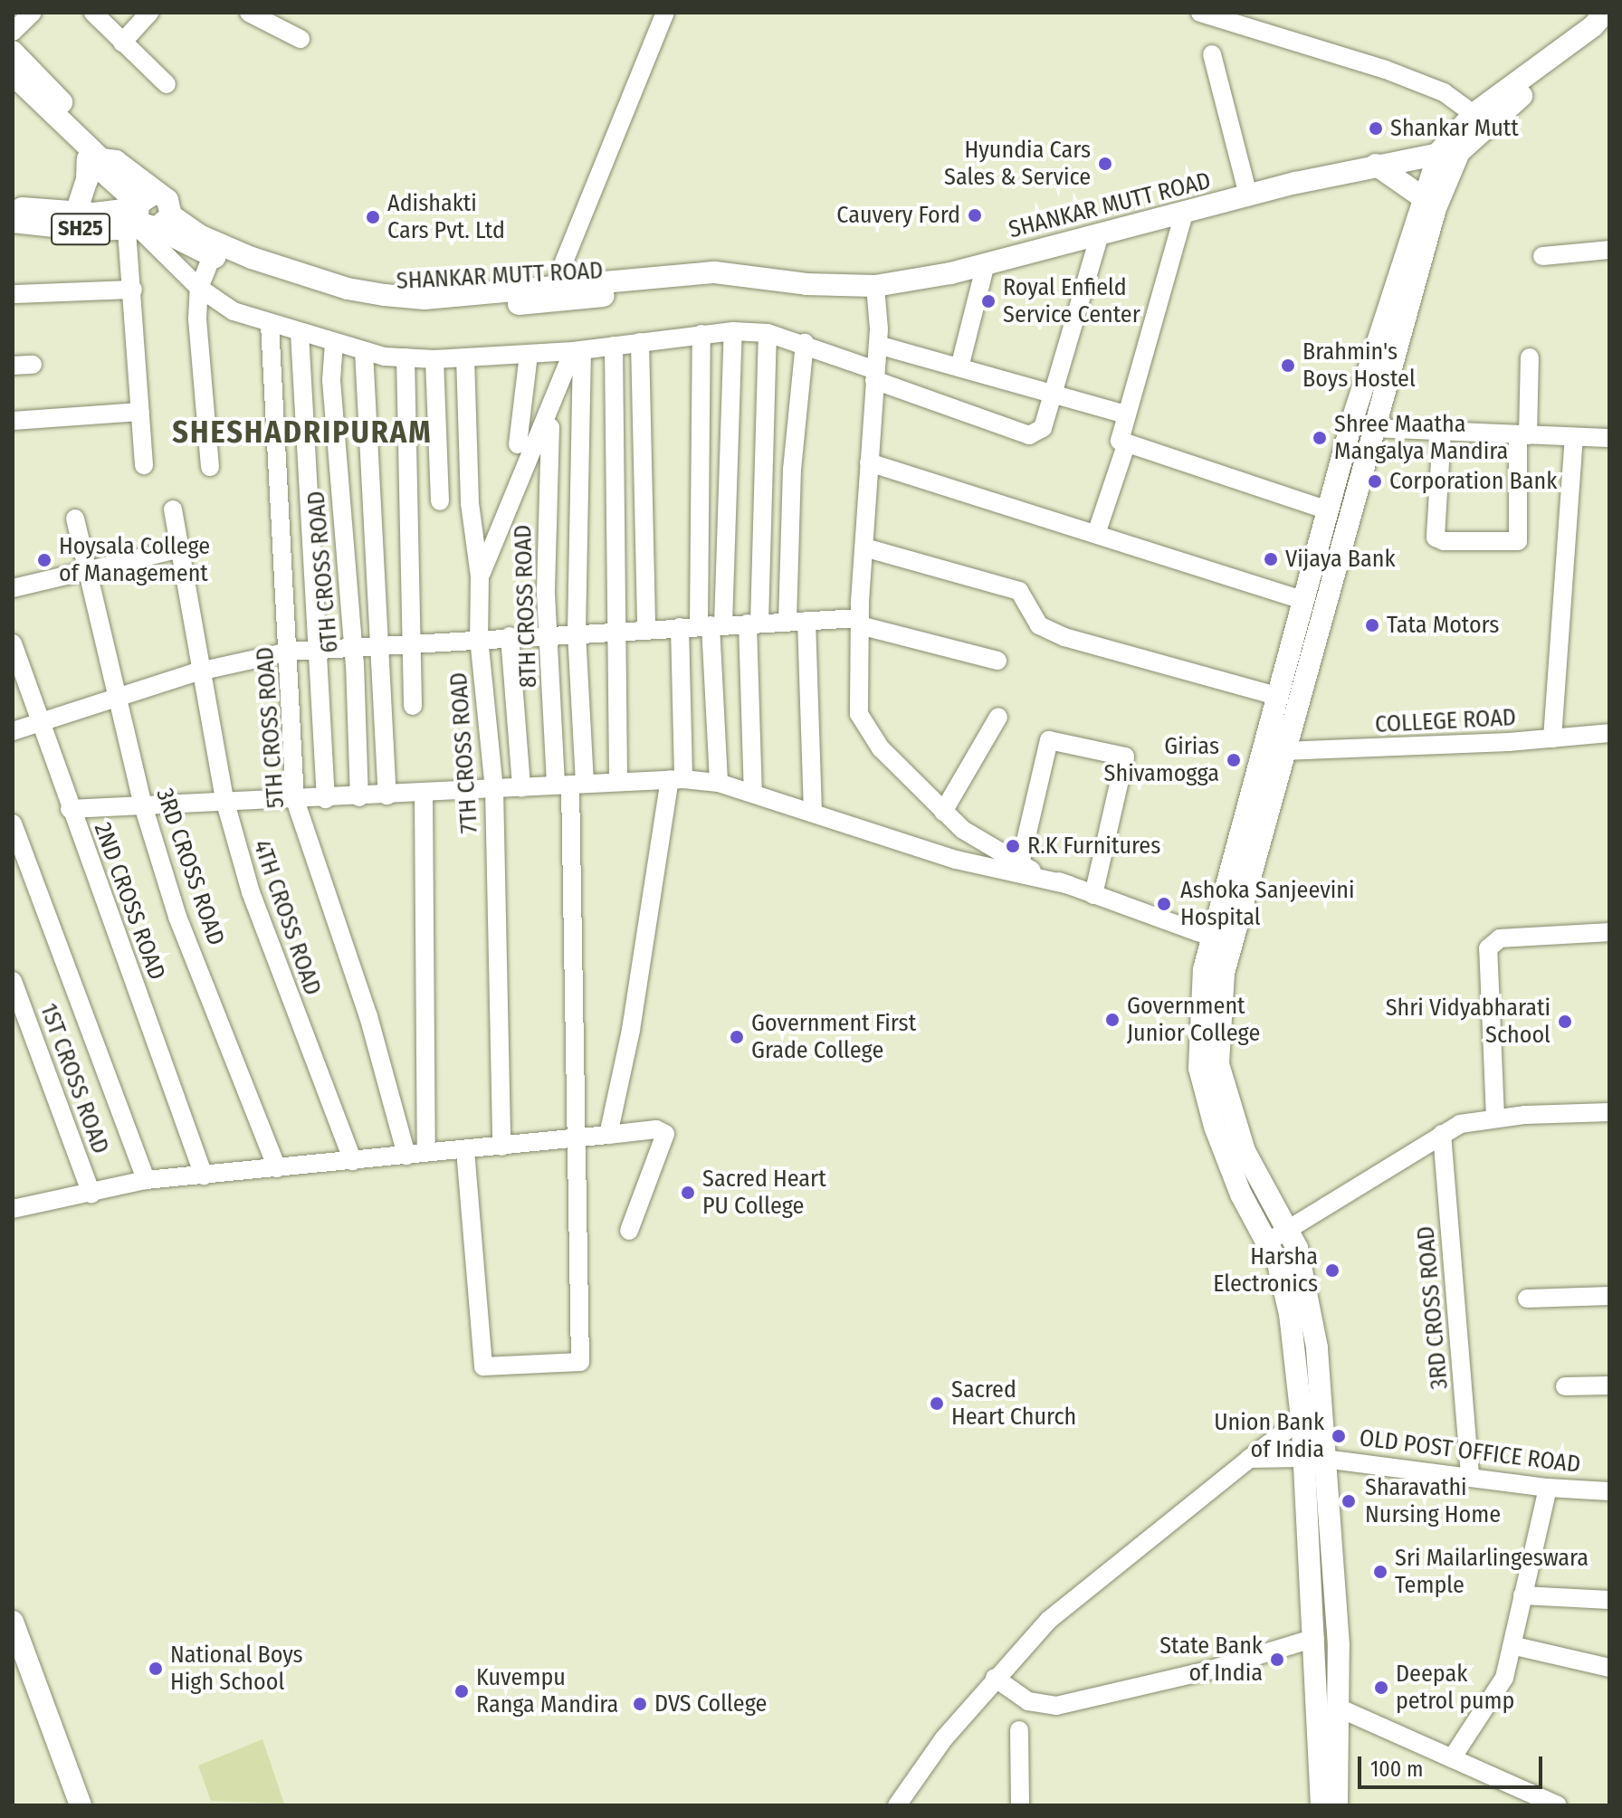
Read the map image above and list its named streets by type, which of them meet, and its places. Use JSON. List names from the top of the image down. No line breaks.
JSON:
{"streets":{"main road":["SHANKAR MUTT ROAD","SH25"],"street":["6TH CROSS ROAD","8TH CROSS ROAD","COLLEGE ROAD","5TH CROSS ROAD","7TH CROSS ROAD","3RD CROSS ROAD","2ND CROSS ROAD","4TH CROSS ROAD","1ST CROSS ROAD","OLD POST OFFICE ROAD"]},"crossings":[["SHANKAR MUTT ROAD","SH25"],["3RD CROSS ROAD","OLD POST OFFICE ROAD"]],"districts":["SHESHADRIPURAM"],"places":["Shankar Mutt","Hyundia Cars Sales & Service","Cauvery Ford","Adishakti Cars Pvt. Ltd","Royal Enfield Service Center","Brahmin's Boys Hostel","Shree Maatha Mangalya Mandira","Corporation Bank","Vijaya Bank","Hoysala College of Management","Tata Motors","Girias Shivamogga","R.K Furnitures","Ashoka Sanjeevini Hospital","Government Junior College","Shri Vidyabharati School","Government First Grade College","Sacred Heart PU College","Harsha Electronics","Sacred Heart Church","Union Bank of India","Sharavathi Nursing Home","Sri Mailarlingeswara Temple","State Bank of India","National Boys High School","Deepak petrol pump","Kuvempu Ranga Mandira","DVS College"],"scale_bar":"100 m"}
